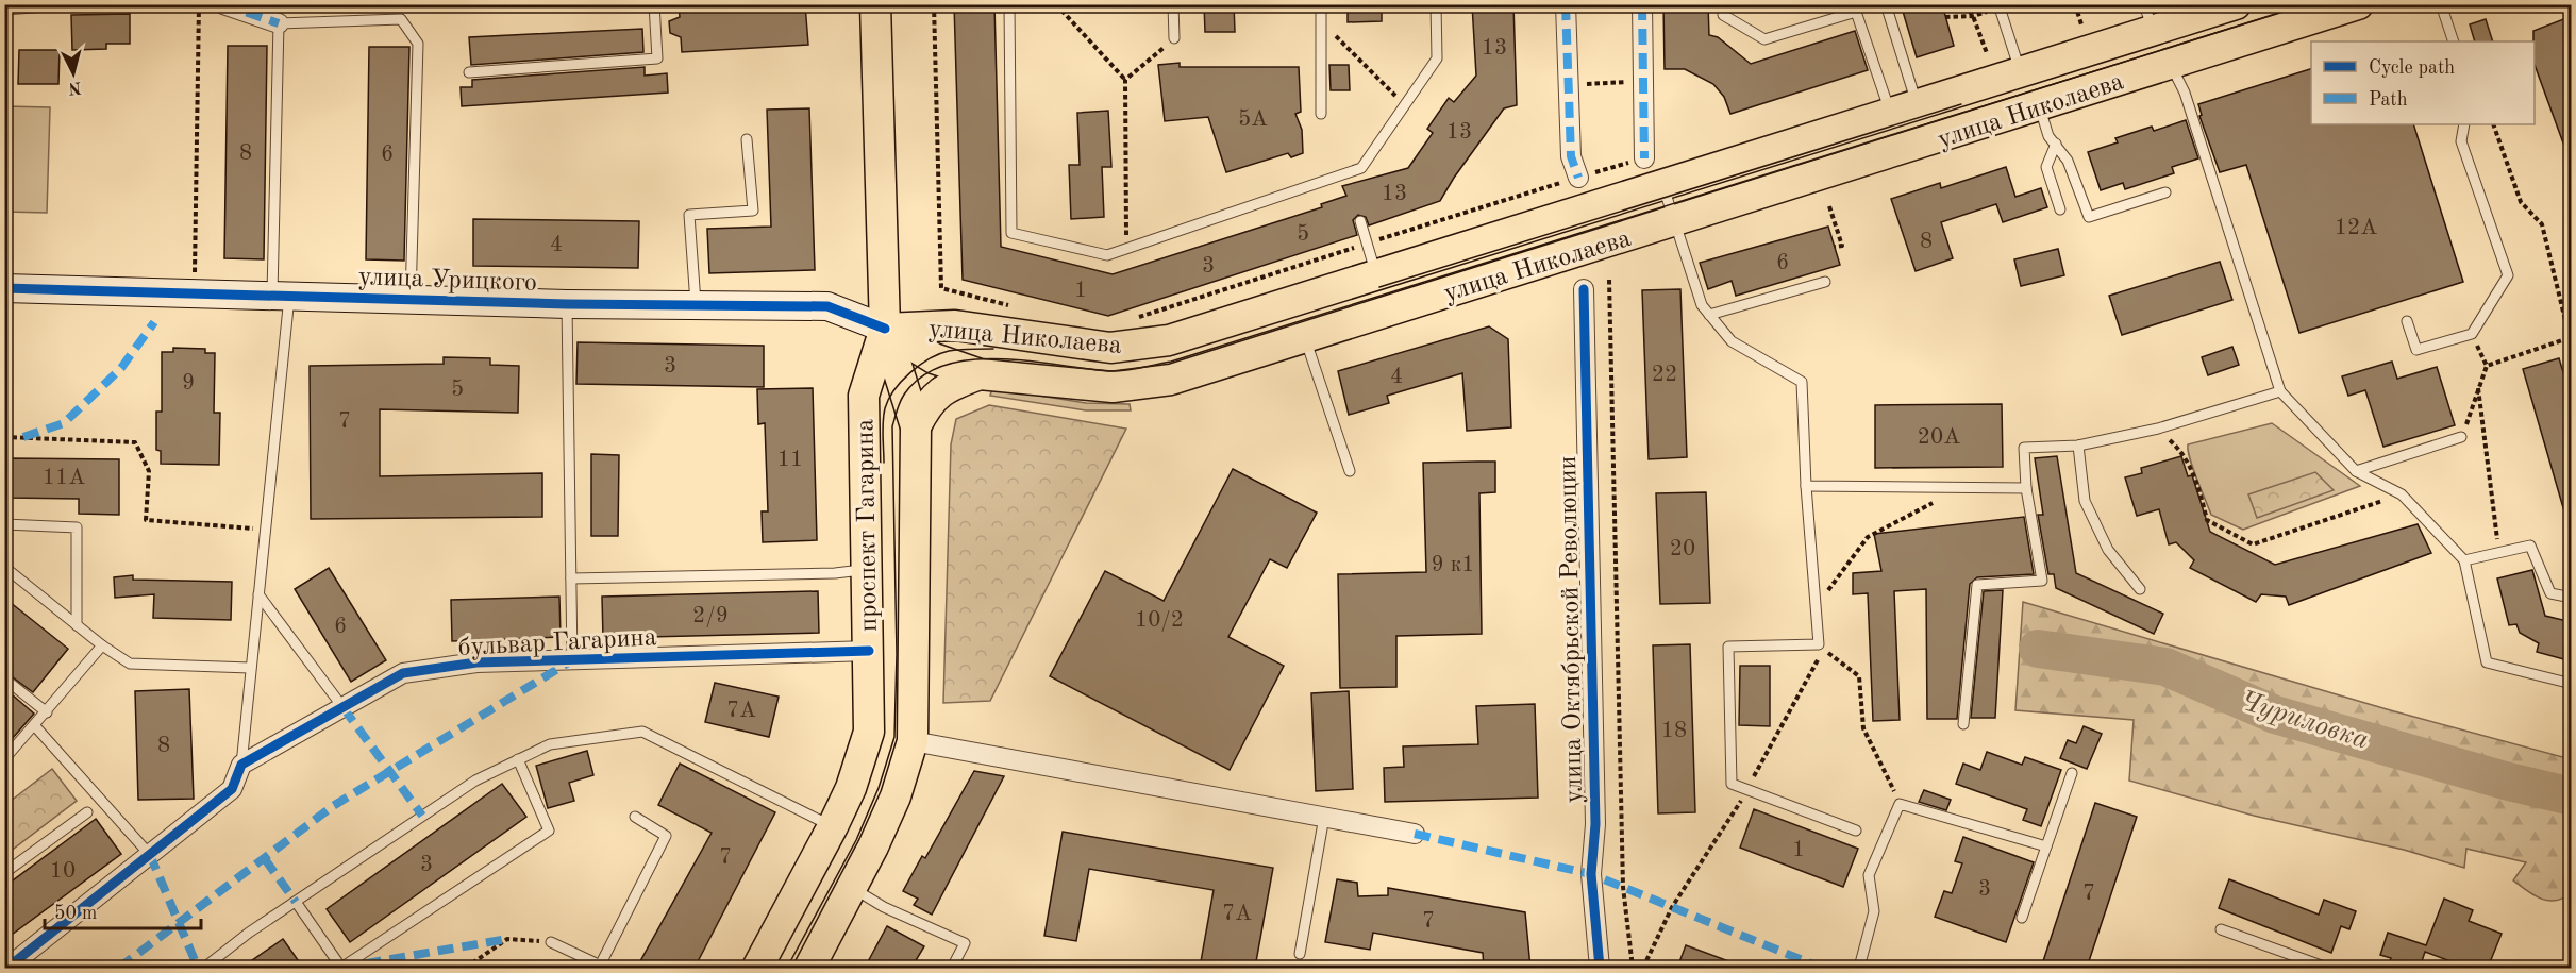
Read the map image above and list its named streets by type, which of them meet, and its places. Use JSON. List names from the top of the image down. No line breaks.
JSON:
{"streets":{"main road":["улица Николаева","проспект Гагарина"],"street":["улица Урицкого","улица Октябрьской Революции","бульвар Гагарина"]},"crossings":[["улица Николаева","улица Урицкого"],["улица Николаева","проспект Гагарина"],["улица Урицкого","проспект Гагарина"],["проспект Гагарина","бульвар Гагарина"]],"water":["Чуриловка"],"house_numbers":["13","5А","13","8","6","13","12А","5","8","4","6","3","1","3","22","4","9","5","7","20А","11","11А","20","9 к1","2/9","10/2","6","7А","18","8","1","7","3","10","3","7","7А","7"],"legend":["Cycle path","Path"],"scale_bar":"50 m","north":"bottom"}
